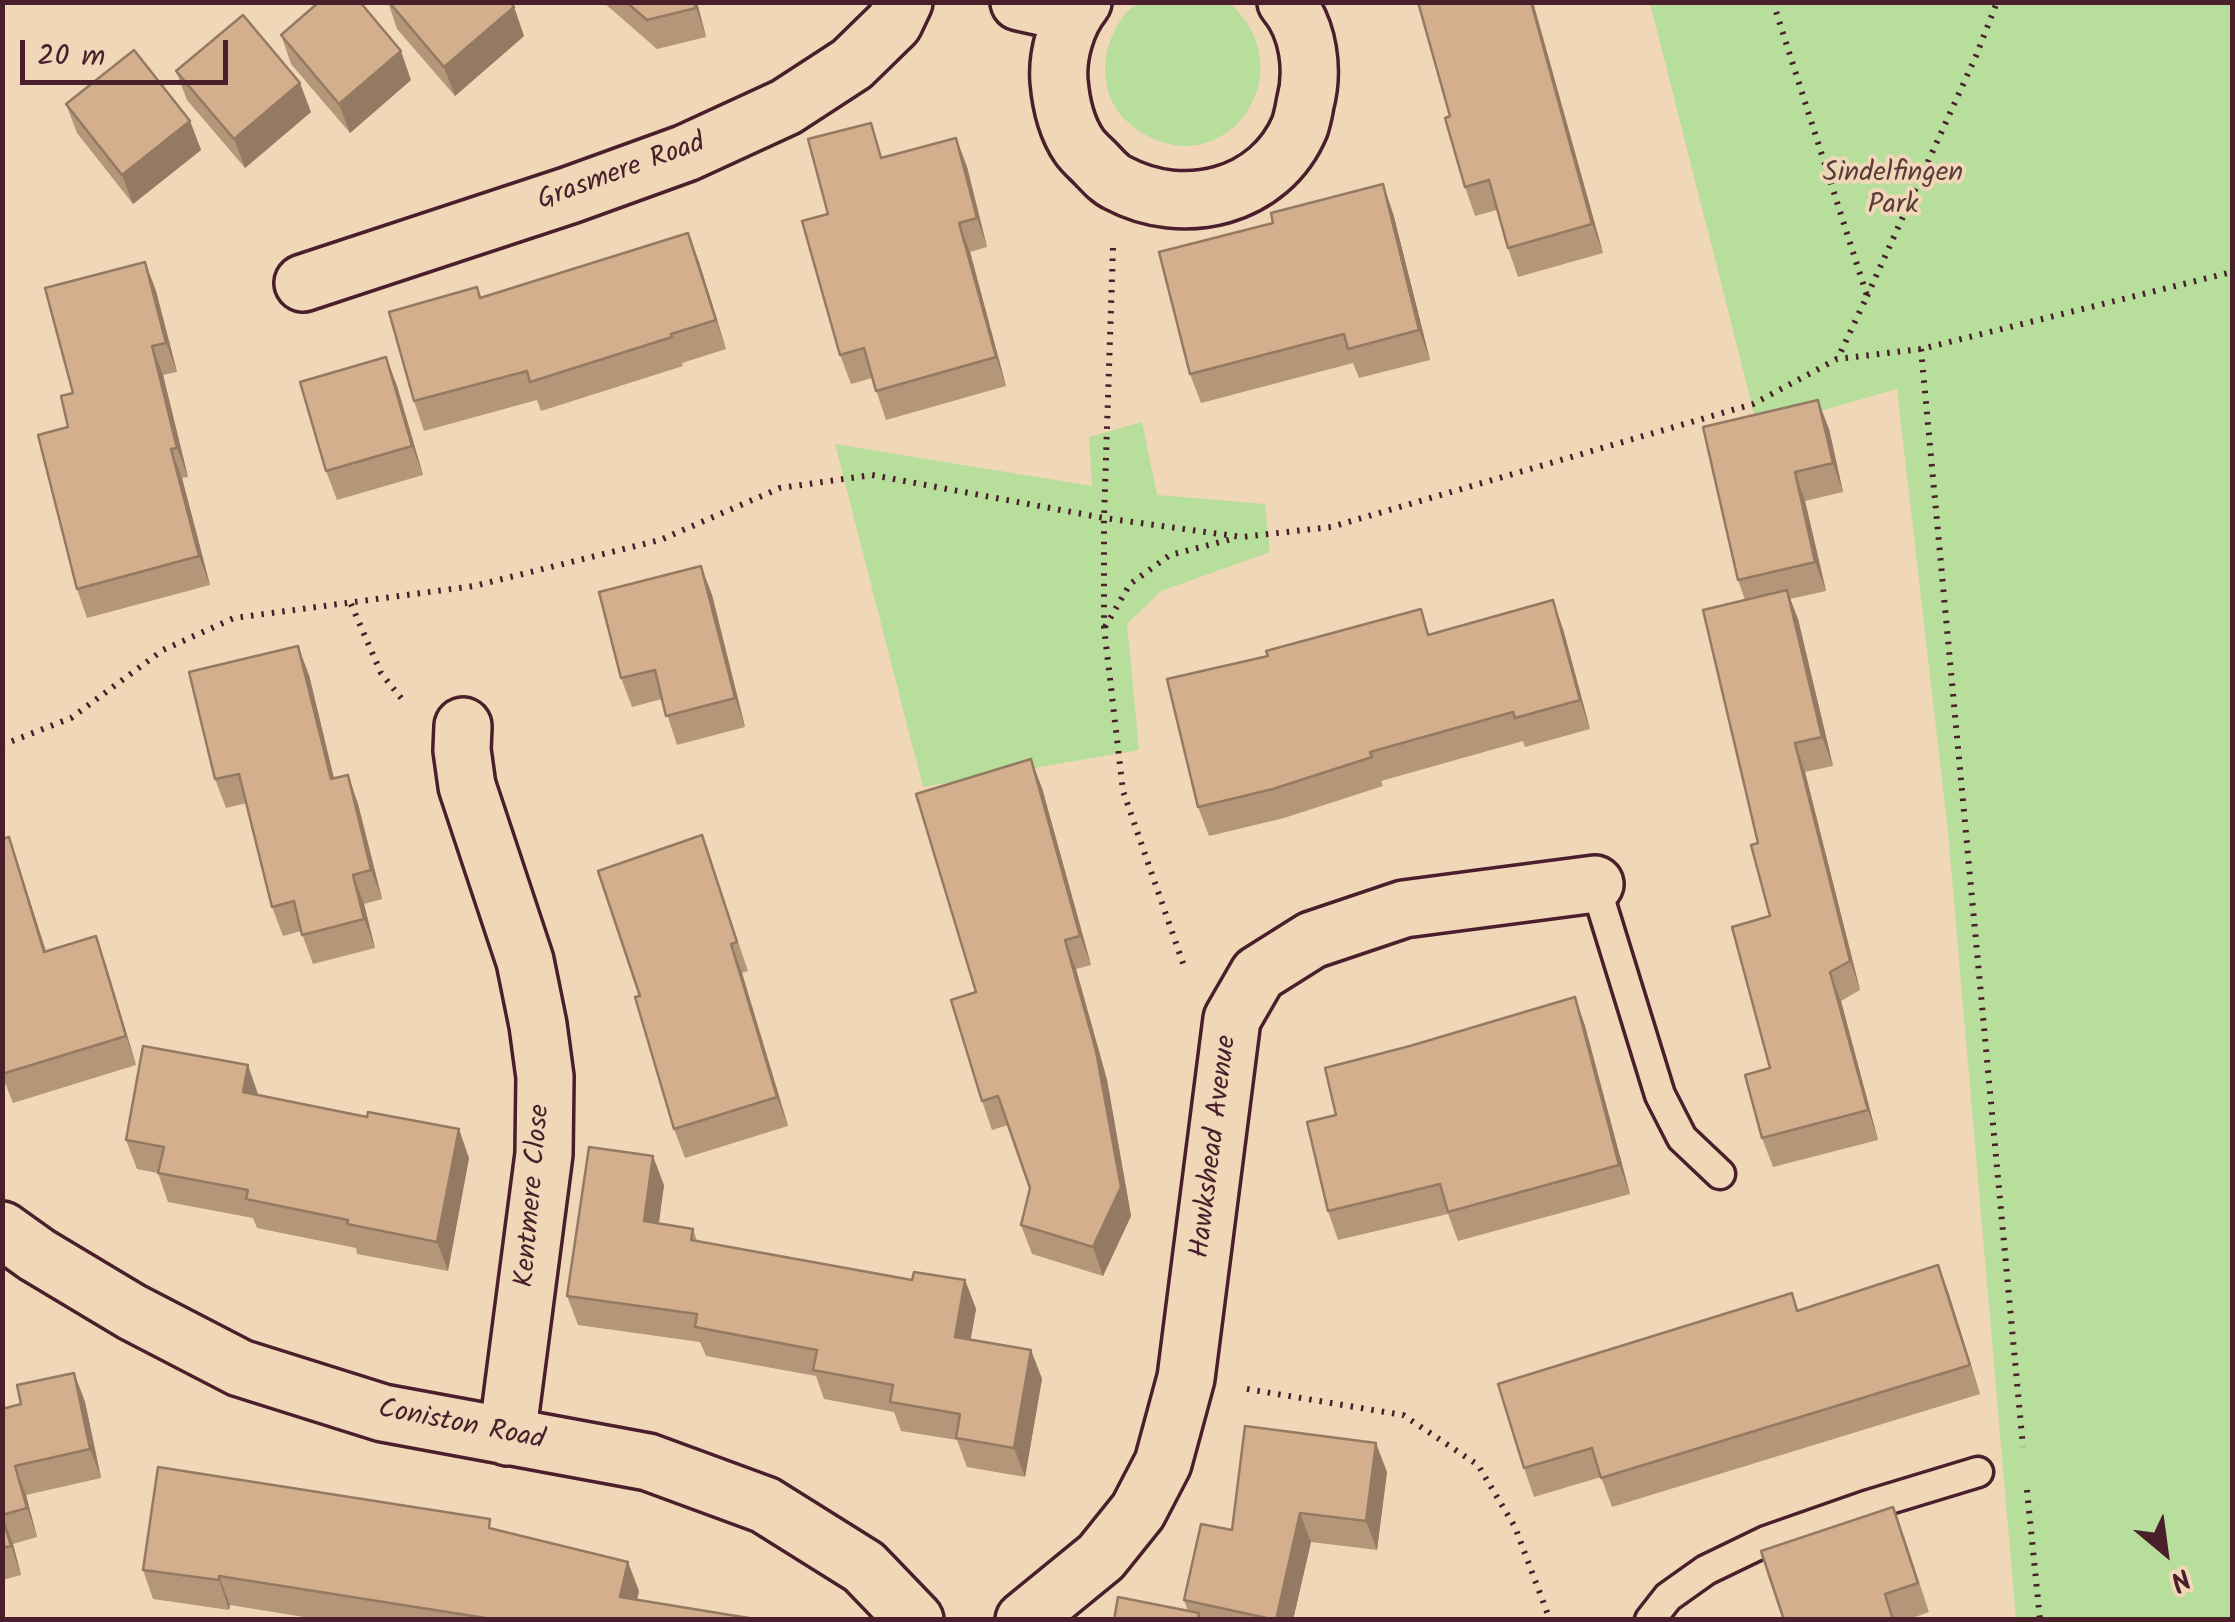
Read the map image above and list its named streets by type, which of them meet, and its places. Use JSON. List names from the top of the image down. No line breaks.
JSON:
{"streets":{"street":["Grasmere Road","Hawkshead Avenue","Kentmere Close","Coniston Road"]},"crossings":[["Kentmere Close","Coniston Road"]],"parks":["Sindelfingen Park"],"scale_bar":"20 m","north":"bottom right"}
